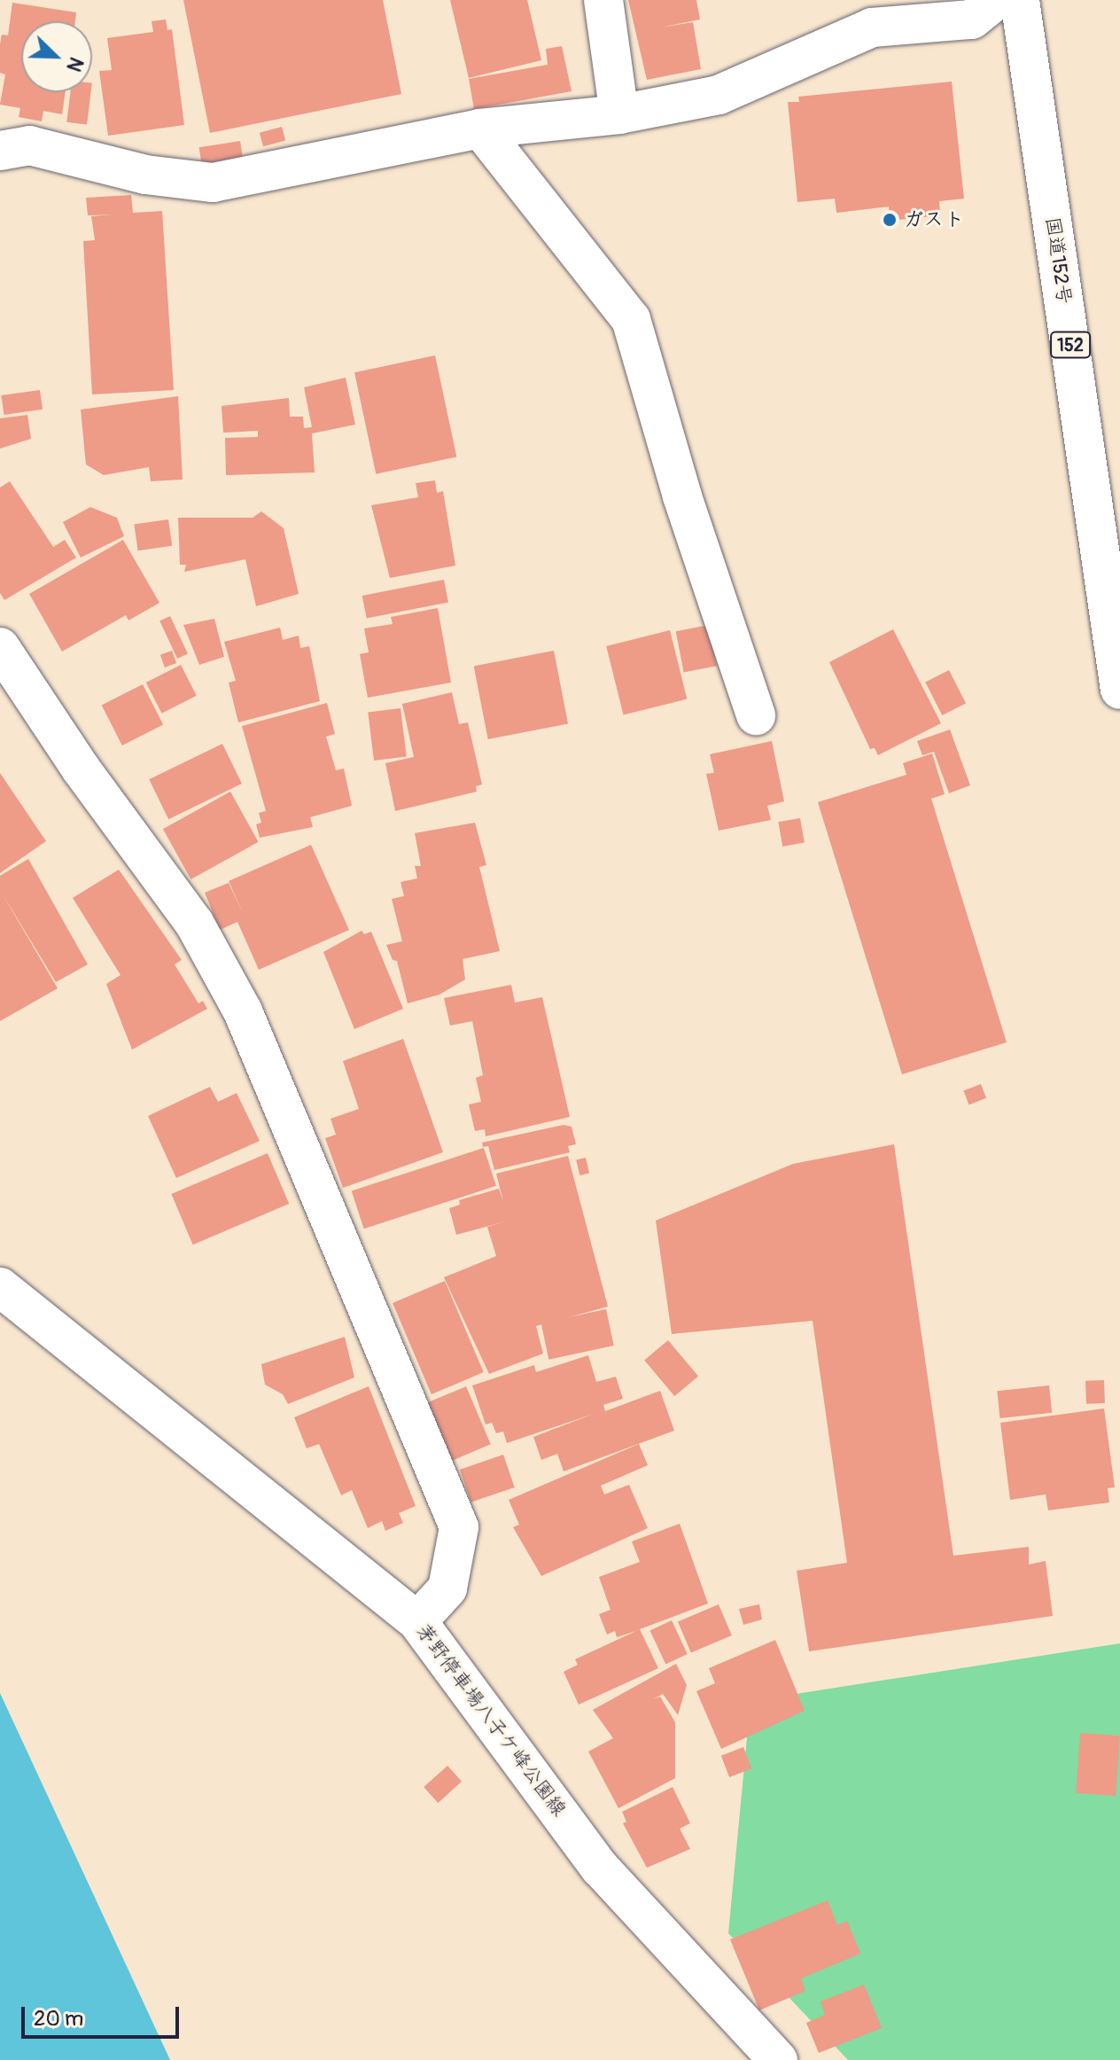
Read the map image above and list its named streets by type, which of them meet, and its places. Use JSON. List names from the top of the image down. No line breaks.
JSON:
{"streets":{"main road":["国道152号","152","茅野停車場八子ケ峰公園線"]},"places":["ガスト"],"scale_bar":"20 m","north":"bottom right"}
